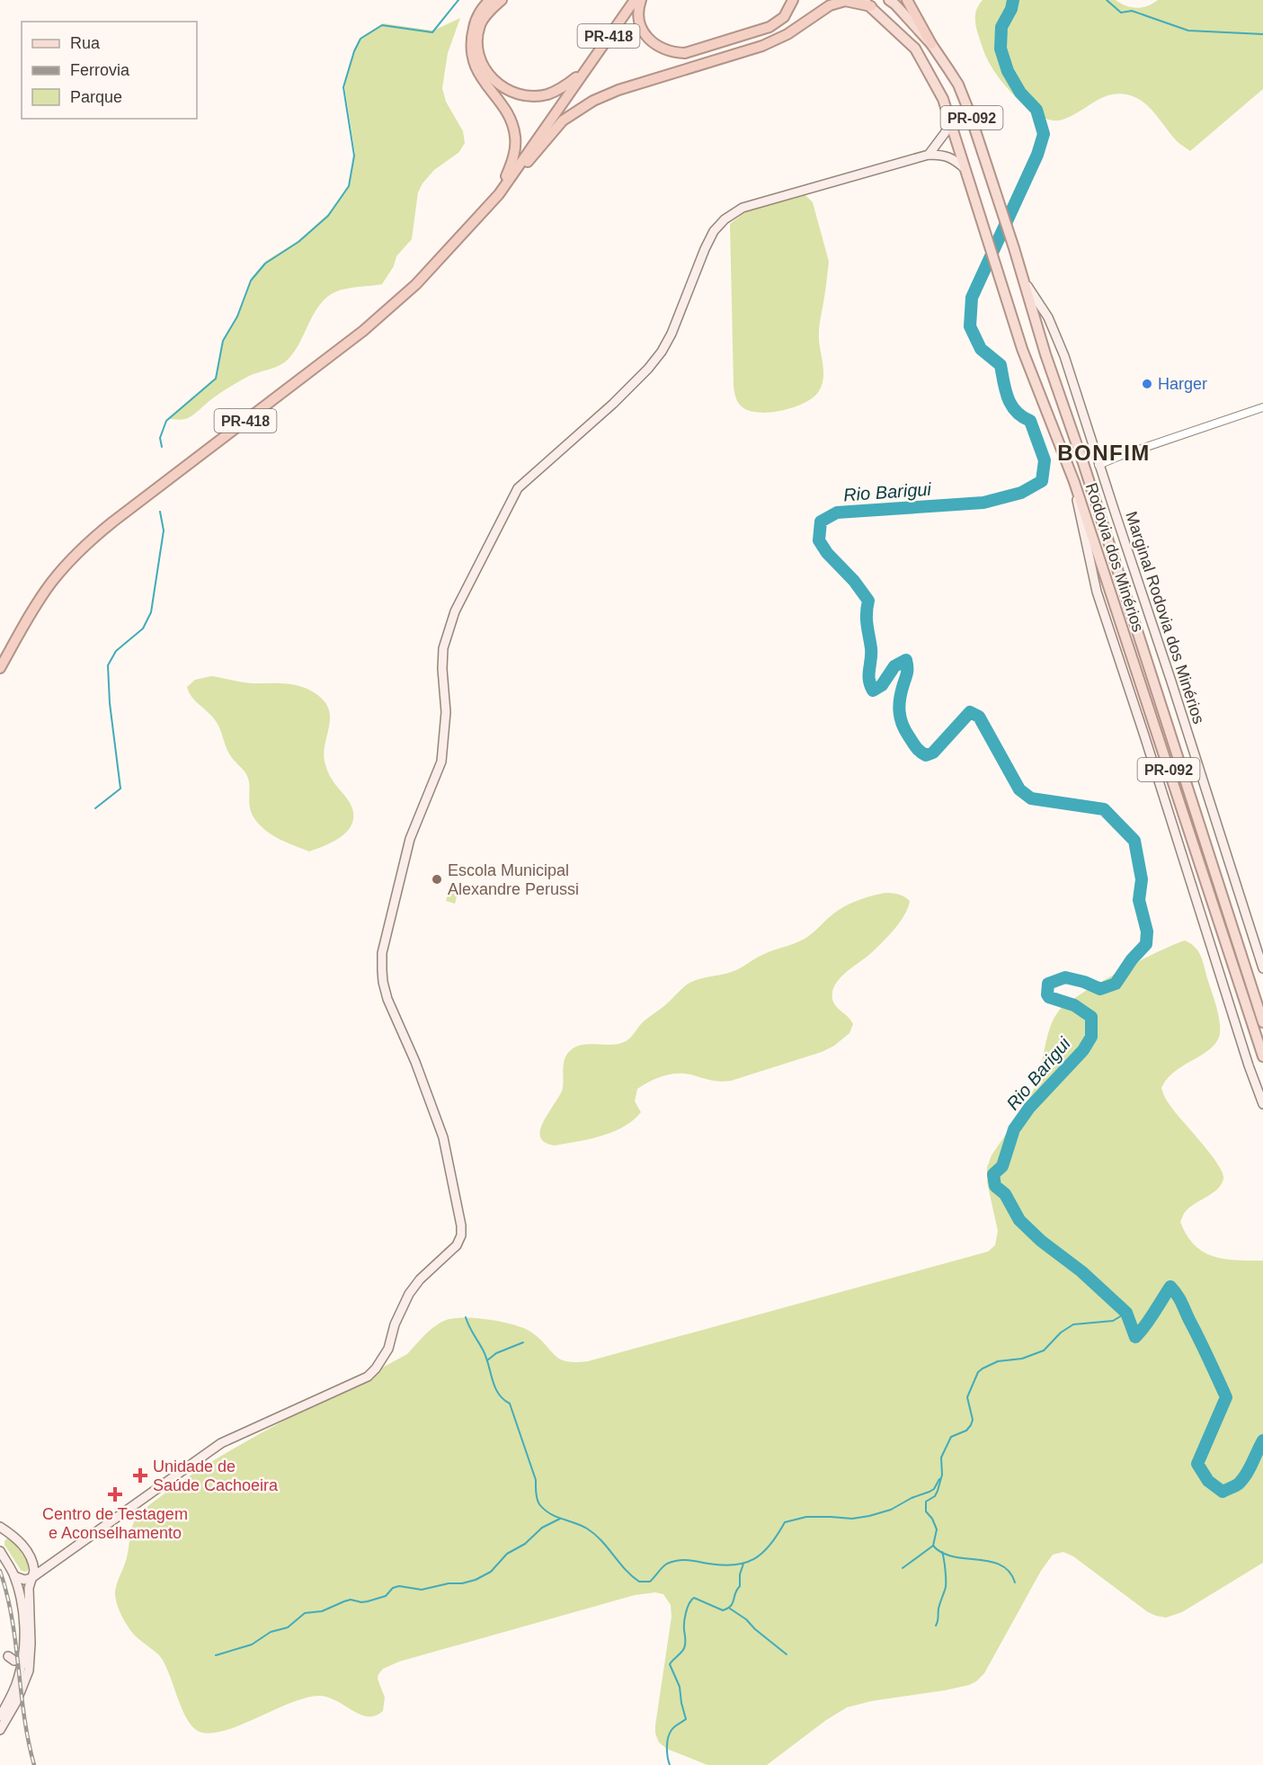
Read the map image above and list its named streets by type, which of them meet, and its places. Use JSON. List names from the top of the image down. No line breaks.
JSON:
{"streets":{"highway":["PR-418"],"main road":["PR-092","Rodovia dos Minérios","Marginal Rodovia dos Minérios"]},"crossings":[["Rodovia dos Minérios","Marginal Rodovia dos Minérios"]],"districts":["BONFIM"],"water":["Rio Barigui"],"places":{"other":["Harger","Escola Municipal Alexandre Perussi"],"health":["Unidade de Saúde Cachoeira","Centro de Testagem e Aconselhamento"]},"legend":["Rua","Ferrovia","Parque"]}
